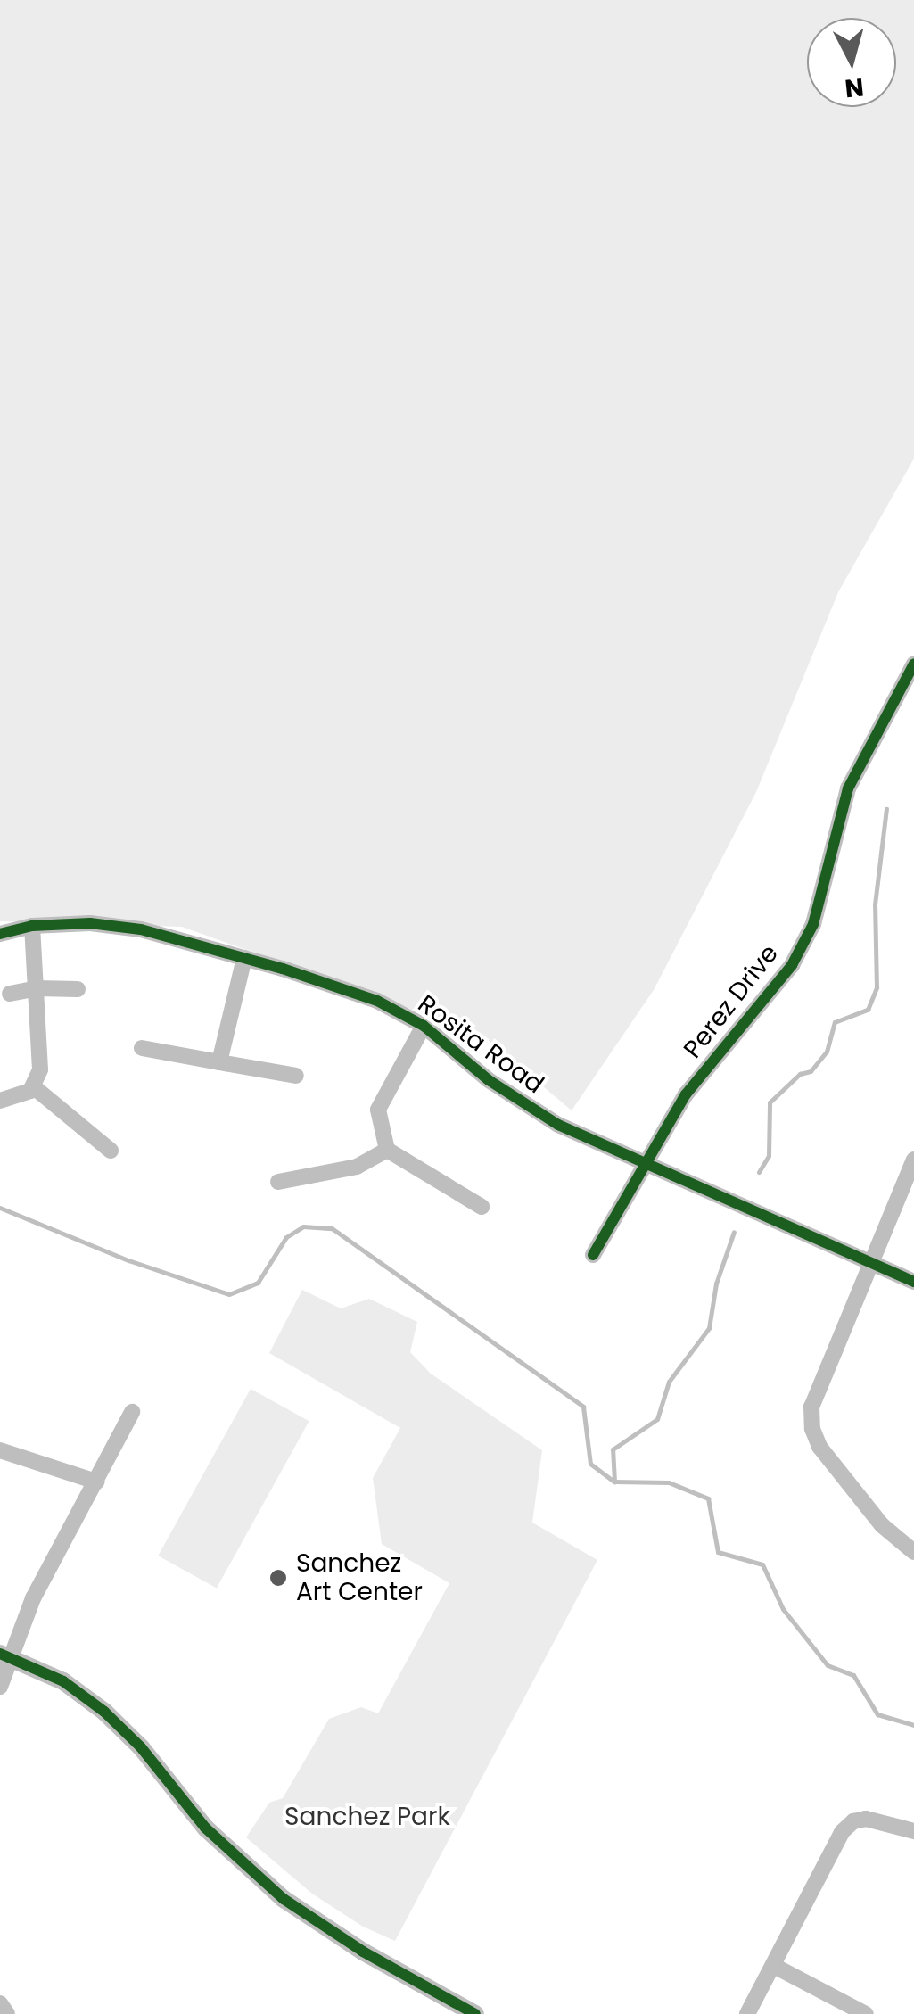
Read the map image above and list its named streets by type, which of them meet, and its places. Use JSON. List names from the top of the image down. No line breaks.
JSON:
{"streets":{"street":["Perez Drive","Rosita Road"]},"crossings":[["Perez Drive","Rosita Road"]],"parks":["Sanchez Park"],"places":["Sanchez Art Center"],"north":"bottom"}
